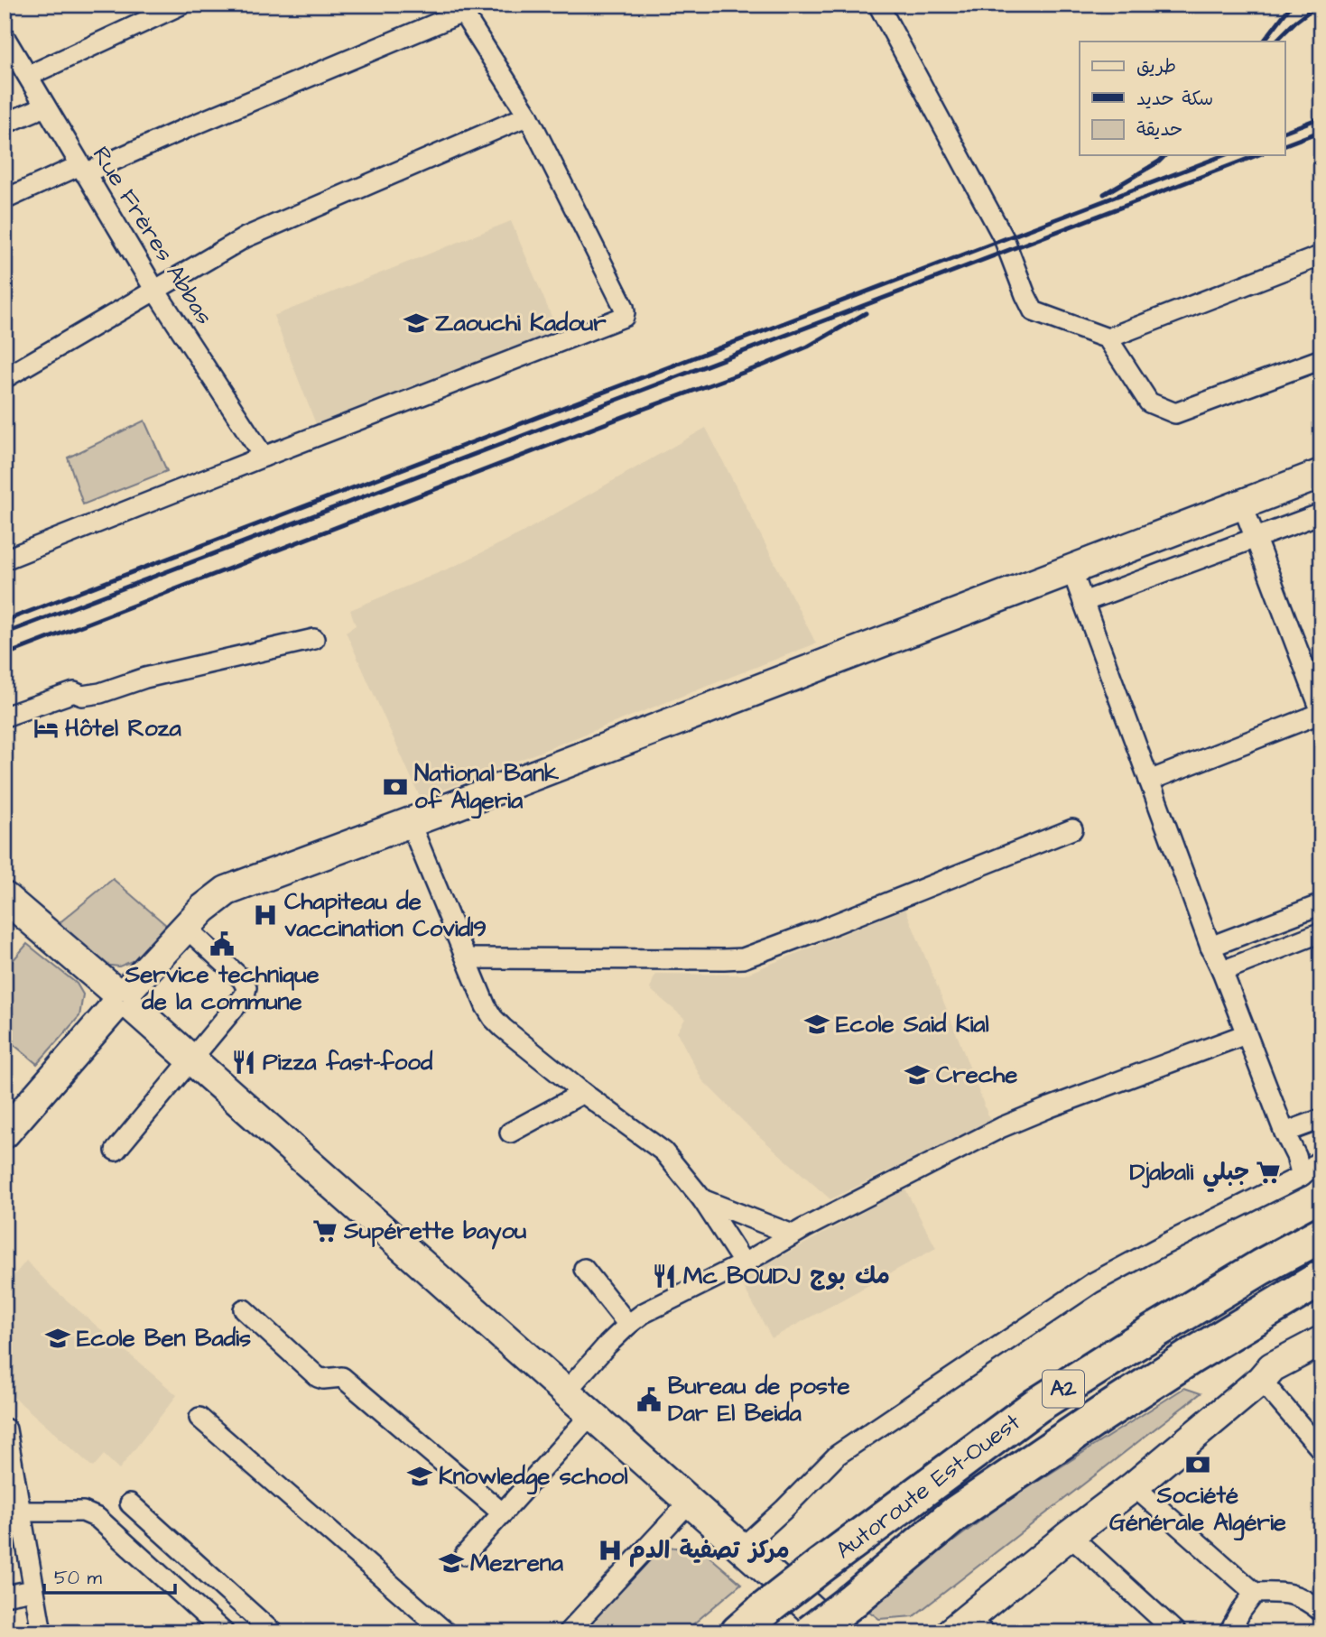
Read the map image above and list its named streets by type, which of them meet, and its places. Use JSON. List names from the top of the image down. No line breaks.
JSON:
{"streets":{"highway":["A2","Autoroute Est-Ouest"],"street":["Rue Frères Abbas"]},"places":{"school or university":["Zaouchi Kadour","Ecole Said Kial","Creche","Ecole Ben Badis","Knowledge school","Mezrena"],"hotel":["Hôtel Roza"],"bank":["National Bank of Algeria","Société Générale Algérie"],"hospital":["Chapiteau de vaccination Covid19","مركز تصفية الدم"],"public building":["Service technique de la commune","Bureau de poste Dar El Beida"],"restaurant":["Pizza fast-food","Mc BOUDJ مك بوج"],"supermarket":["Djabali جبلي","Supérette bayou"]},"legend":["طريق","سكة حديد","حديقة"],"scale_bar":"50 m"}
